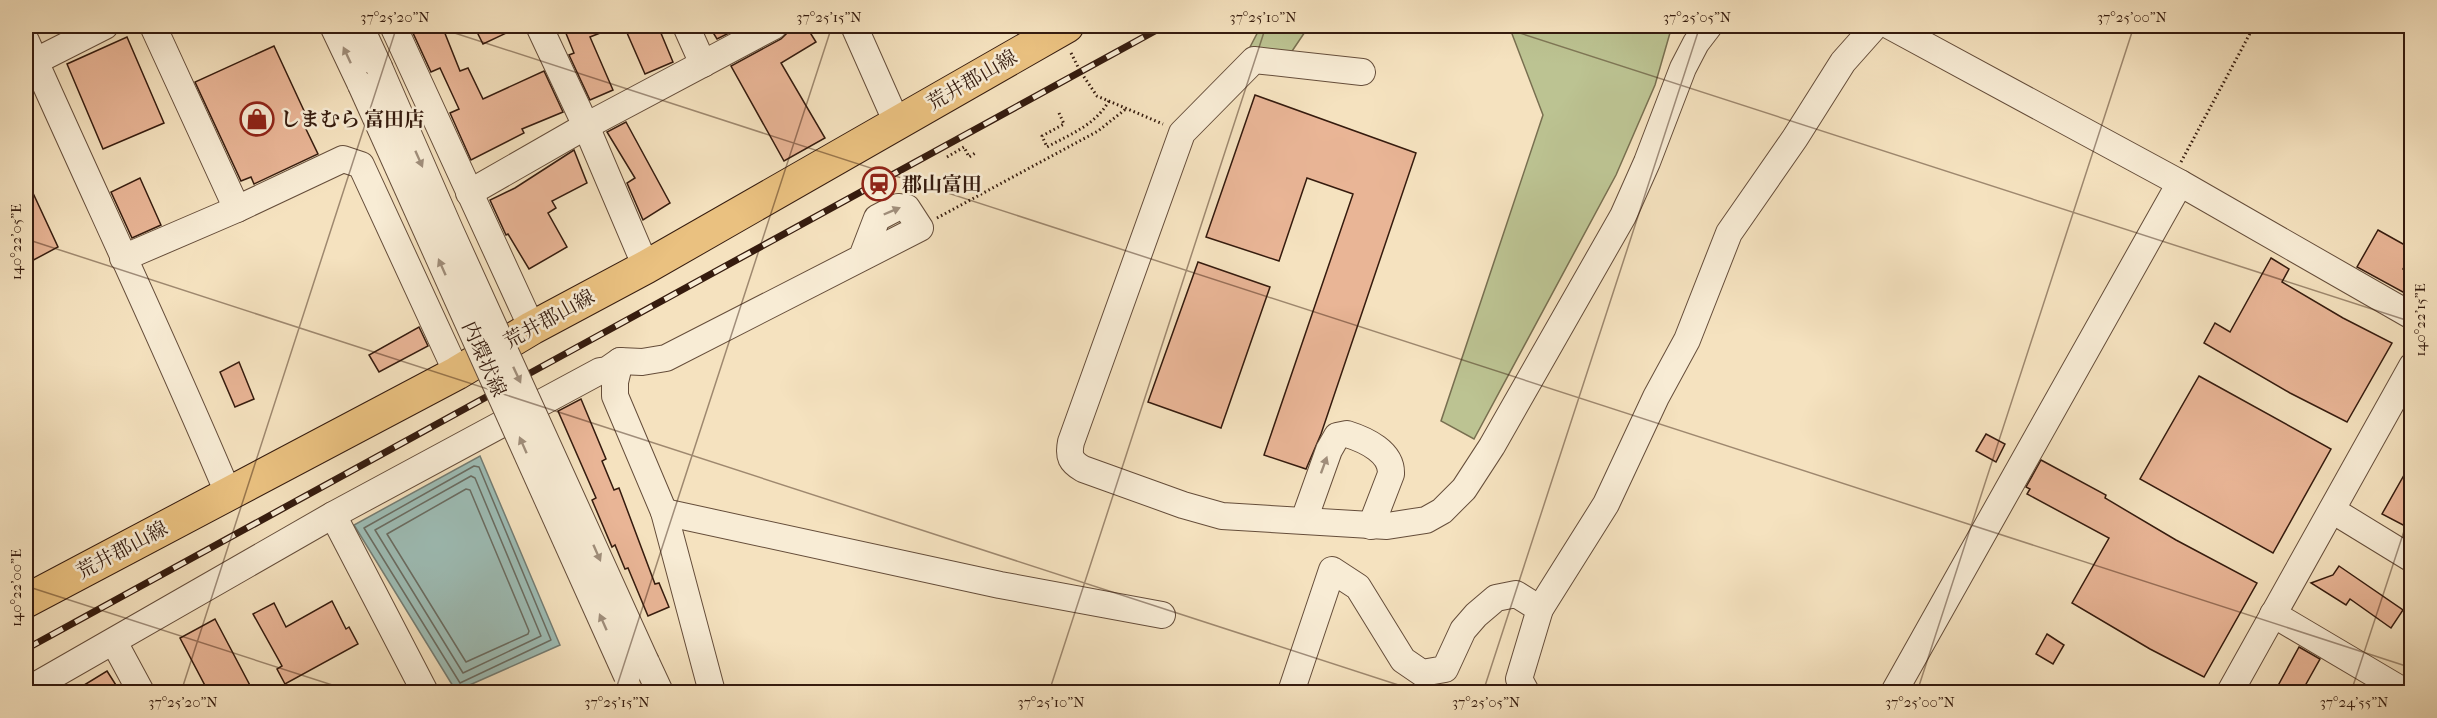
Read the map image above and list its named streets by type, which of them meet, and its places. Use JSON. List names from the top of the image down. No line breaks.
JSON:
{"streets":{"main road":["荒井郡山線"],"street":["内環状線"]},"places":{"shop":["しまむら 富田店"],"station":["郡山富田"]},"coordinates":["37°25'20\"N","37°25'15\"N","37°25'10\"N","37°25'05\"N","37°25'00\"N","140°22'05\"E","140°22'15\"E","140°22'00\"E","37°24'55\"N"]}
